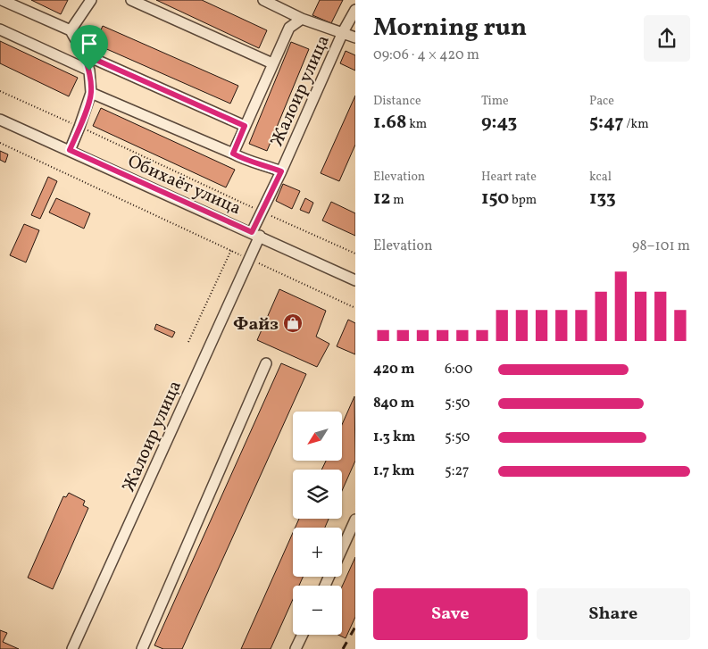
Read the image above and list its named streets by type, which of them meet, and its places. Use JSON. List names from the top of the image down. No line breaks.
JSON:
{"streets":{"street":["Жалоир улица","Обихаёт улица"]},"crossings":[["Жалоир улица","Обихаёт улица"]],"places":{"shop":["Файз"]},"north":"bottom left","page":{"heading":["Morning run","09:06 · 4 × 420 m"],"stats":[["Distance","1.68 km"],["Time","9:43"],["Pace","5:47 /km"],["Elevation","12 m"],["Heart rate","150 bpm"],["kcal","133"]],"chart":["Elevation","98–101 m"],"list":[{"name":"420 m","note":"6:00"},{"name":"840 m","note":"5:50"},{"name":"1.3 km","note":"5:50"},{"name":"1.7 km","note":"5:27"}],"map_buttons":["+","−"],"buttons":["Save","Share"]}}
